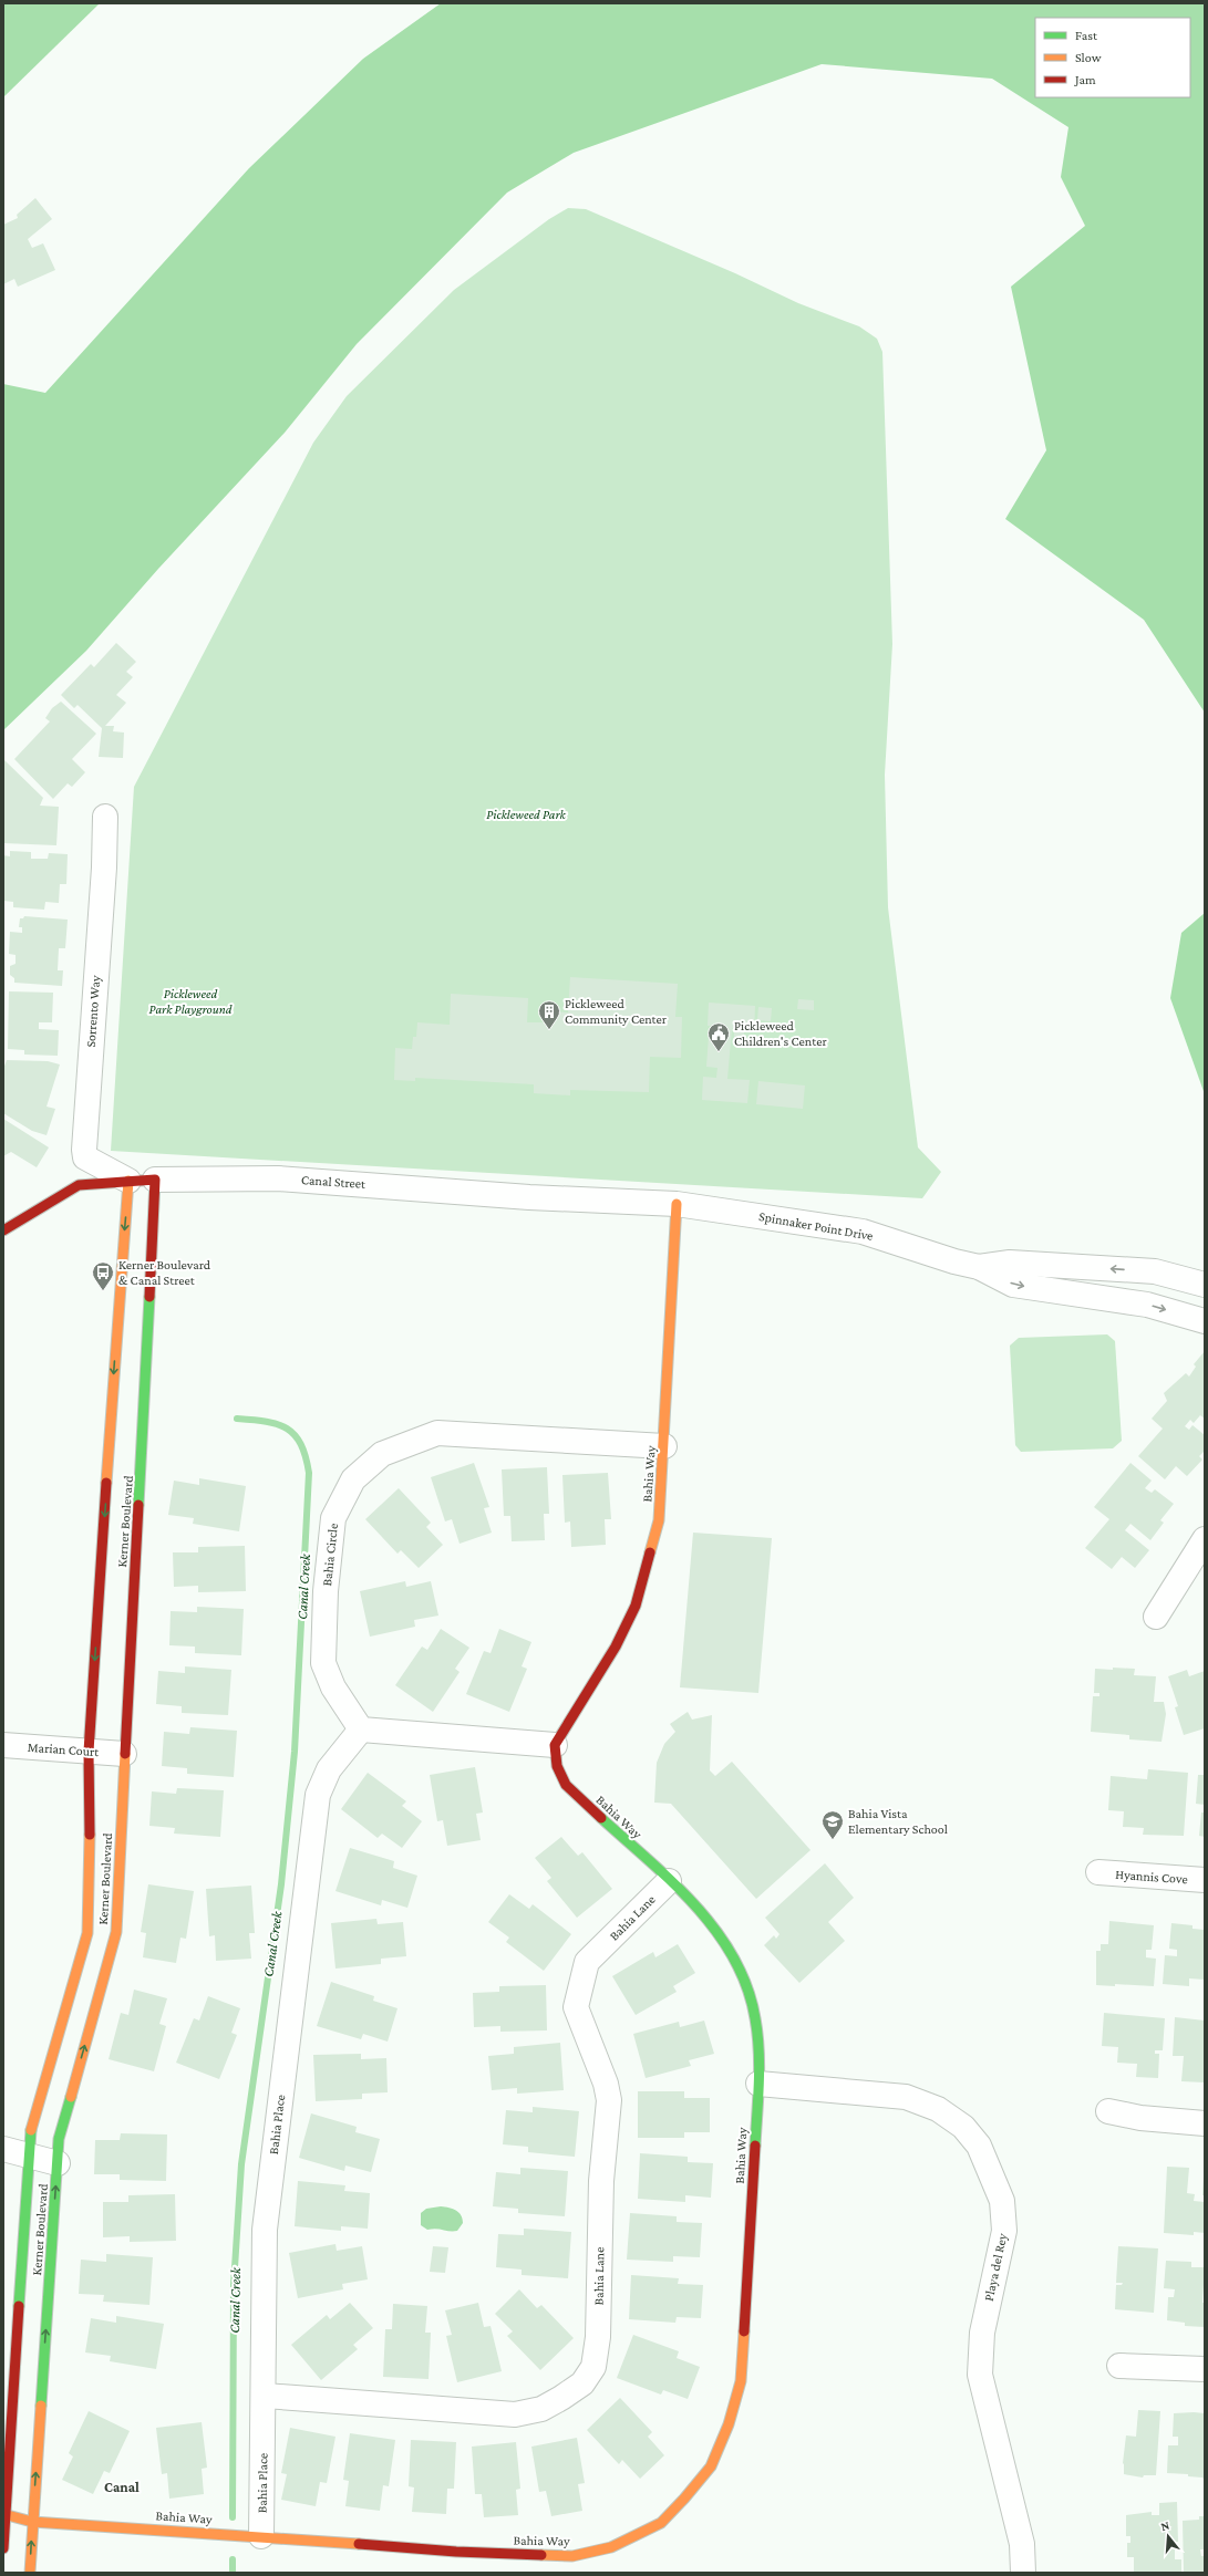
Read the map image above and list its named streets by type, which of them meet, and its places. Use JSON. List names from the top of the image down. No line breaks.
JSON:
{"streets":{"street":["Sorrento Way","Canal Street","Spinnaker Point Drive","Bahia Way","Kerner Boulevard","Bahia Circle","Marian Court","Hyannis Cove","Bahia Lane","Bahia Place","Playa del Rey"]},"crossings":[["Sorrento Way","Canal Street"],["Sorrento Way","Kerner Boulevard"],["Canal Street","Spinnaker Point Drive"],["Canal Street","Bahia Way"],["Canal Street","Kerner Boulevard"],["Spinnaker Point Drive","Bahia Way"],["Bahia Way","Kerner Boulevard"],["Bahia Way","Bahia Circle"],["Bahia Way","Bahia Lane"],["Bahia Way","Bahia Place"],["Bahia Way","Playa del Rey"],["Kerner Boulevard","Marian Court"],["Bahia Circle","Bahia Place"],["Bahia Lane","Bahia Place"]],"districts":["Canal"],"water":["Canal Creek"],"parks":["Pickleweed Park","Pickleweed Park Playground"],"places":{"building":["Pickleweed Community Center"],"public building":["Pickleweed Children's Center"],"bus stop":["Kerner Boulevard & Canal Street"],"school or university":["Bahia Vista Elementary School"]},"legend":["Fast","Slow","Jam"],"north":"top"}
